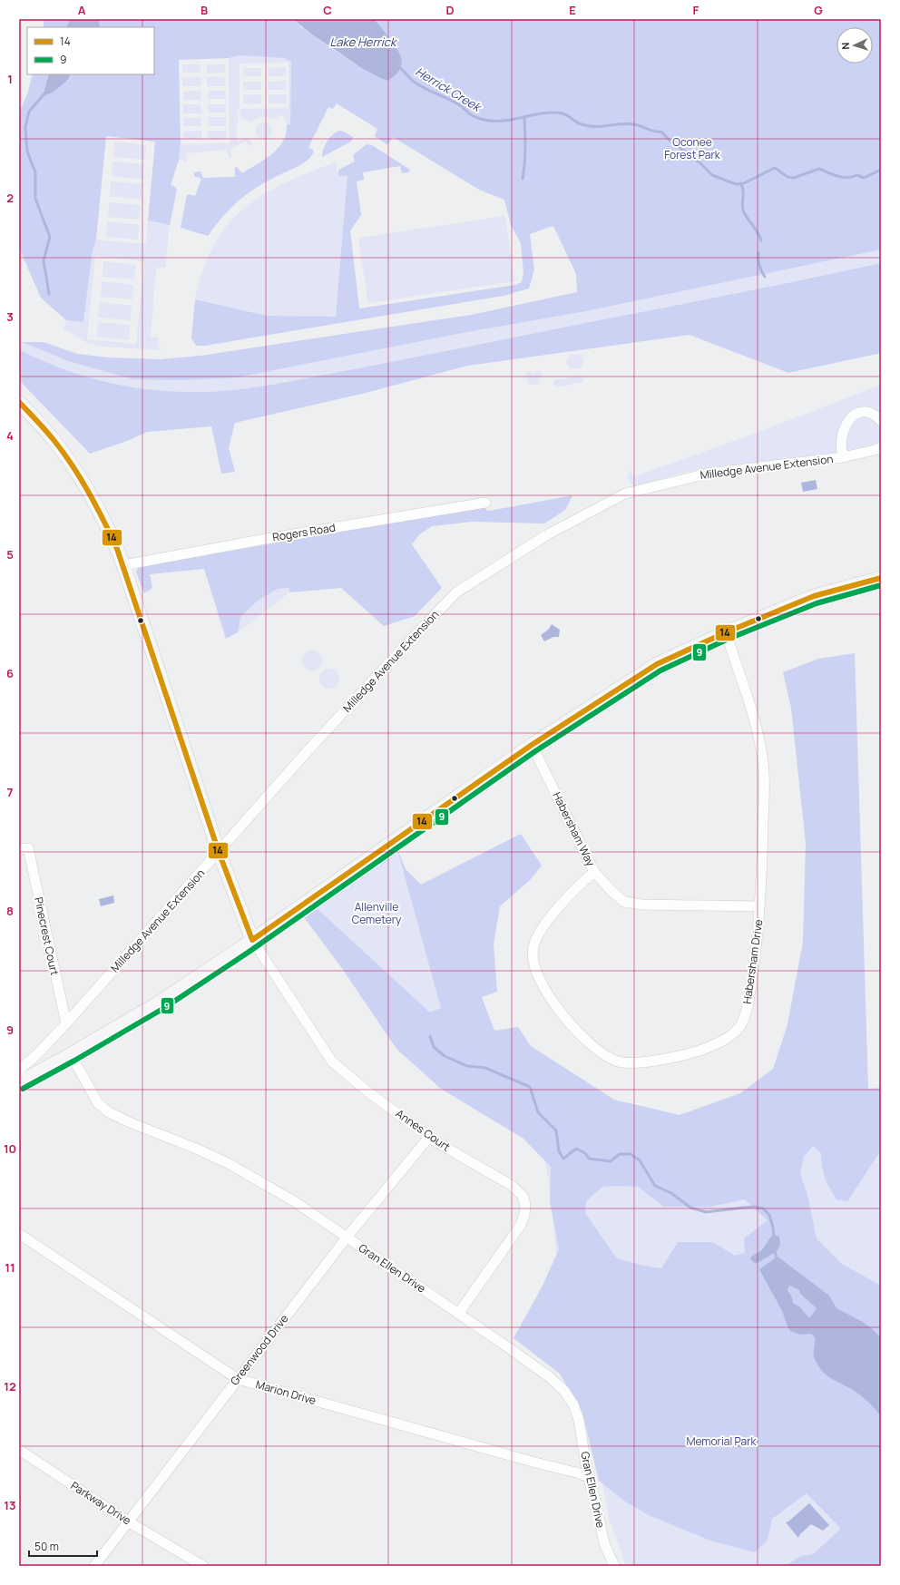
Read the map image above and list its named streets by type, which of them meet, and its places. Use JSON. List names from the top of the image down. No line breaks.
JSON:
{"streets":{"street":["Milledge Avenue Extension","Rogers Road","Habersham Way","Pinecrest Court","Habersham Drive","Annes Court","Gran Ellen Drive","Greenwood Drive","Marion Drive","Parkway Drive"]},"crossings":[["Milledge Avenue Extension","Pinecrest Court"],["Habersham Way","Habersham Drive"],["Annes Court","Gran Ellen Drive"],["Annes Court","Greenwood Drive"],["Gran Ellen Drive","Greenwood Drive"],["Gran Ellen Drive","Marion Drive"],["Greenwood Drive","Marion Drive"],["Greenwood Drive","Parkway Drive"]],"water":["Lake Herrick","Herrick Creek"],"parks":["Oconee Forest Park","Allenville Cemetery","Memorial Park"],"lines":["transit line 14","transit line 9"],"legend":["14","9"],"scale_bar":"50 m","north":"left","grid":{"columns":["A","B","C","D","E","F","G"],"rows":["1","2","3","4","5","6","7","8","9","10","11","12","13"]}}
